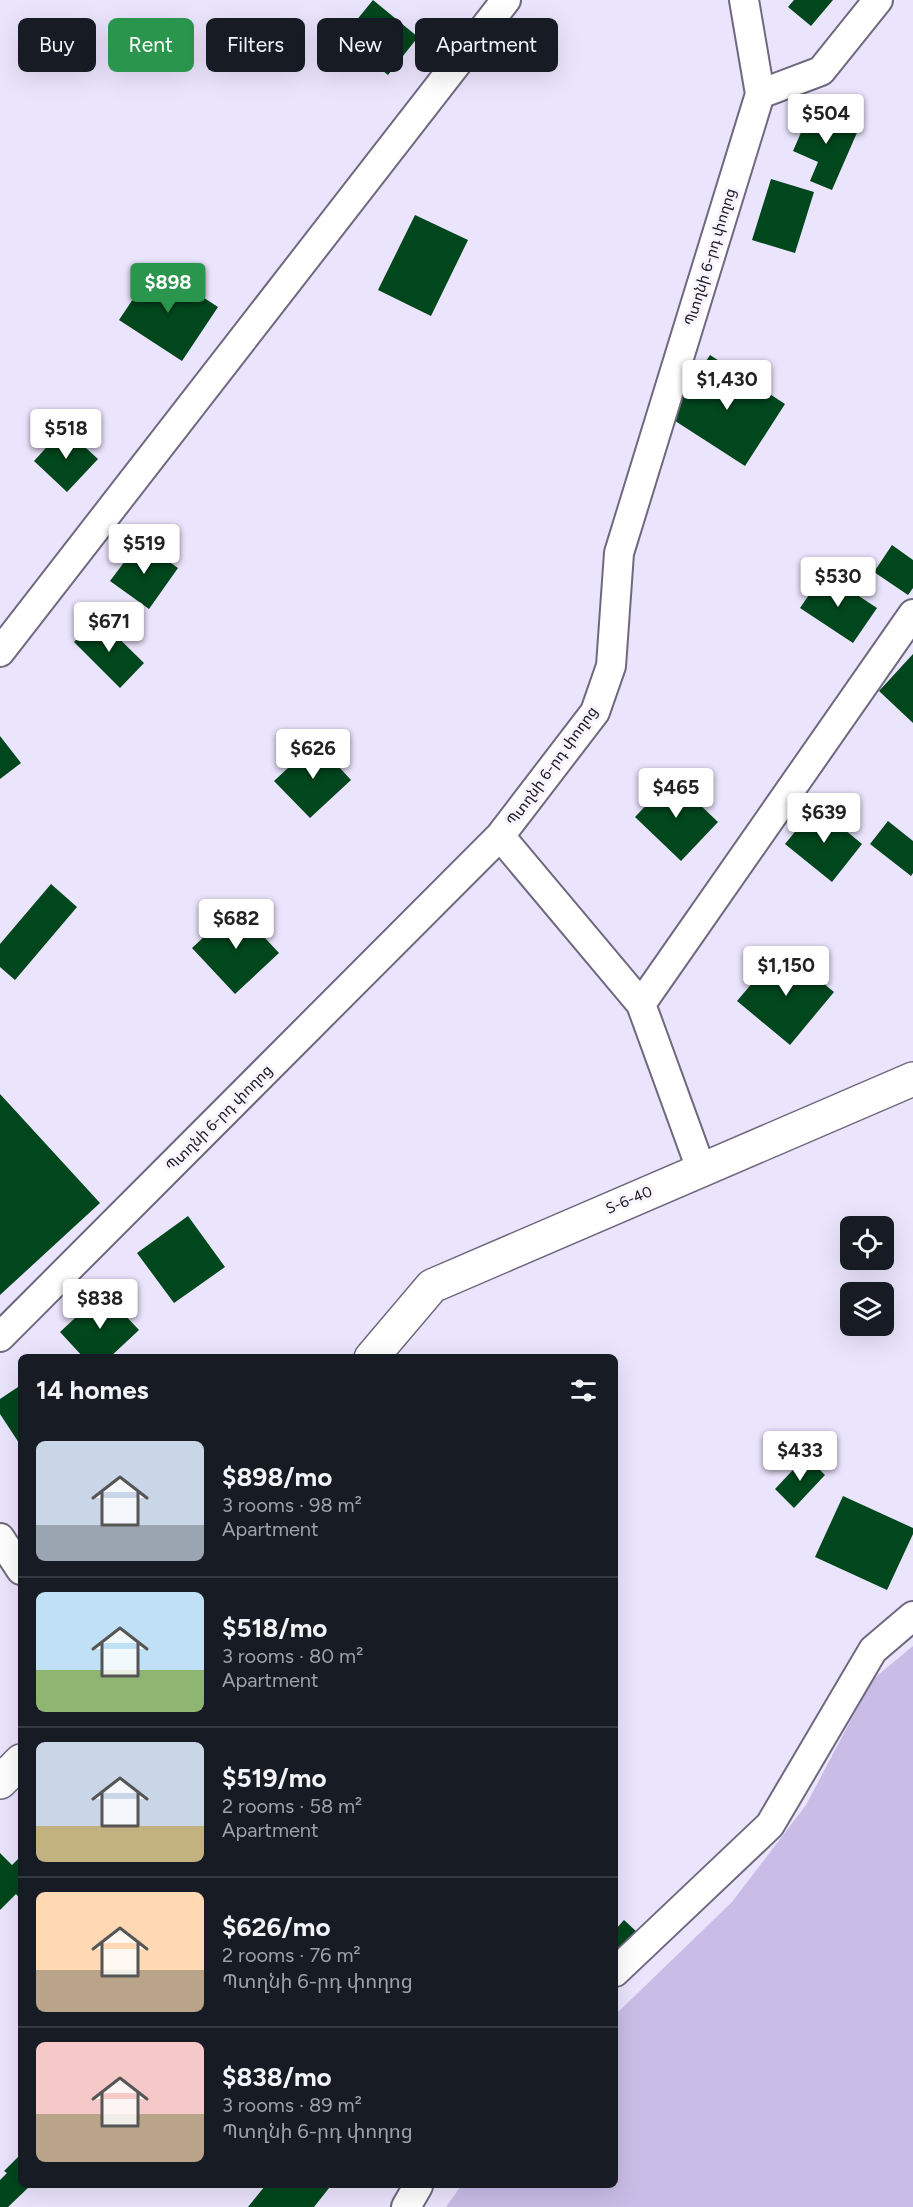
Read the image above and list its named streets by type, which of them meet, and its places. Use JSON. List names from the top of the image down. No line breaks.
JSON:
{"streets":{"street":["Պտղնի 6-րդ փողոց","Տ-6-40"]},"page":{"chip":["Buy","Rent","Filters","New","Apartment"],"price":["$504","$898","$1,430","$518","$519","$530","$671","$626","$465","$639","$682","$1,150","$838","$433"],"heading":"14 homes","list":[{"name":"$898/mo","note":"3 rooms · 98 m² · Apartment"},{"name":"$518/mo","note":"3 rooms · 80 m² · Apartment"},{"name":"$519/mo","note":"2 rooms · 58 m² · Apartment"},{"name":"$626/mo","note":"2 rooms · 76 m² · Պտղնի 6-րդ փողոց"},{"name":"$838/mo","note":"3 rooms · 89 m² · Պտղնի 6-րդ փողոց"}]}}
